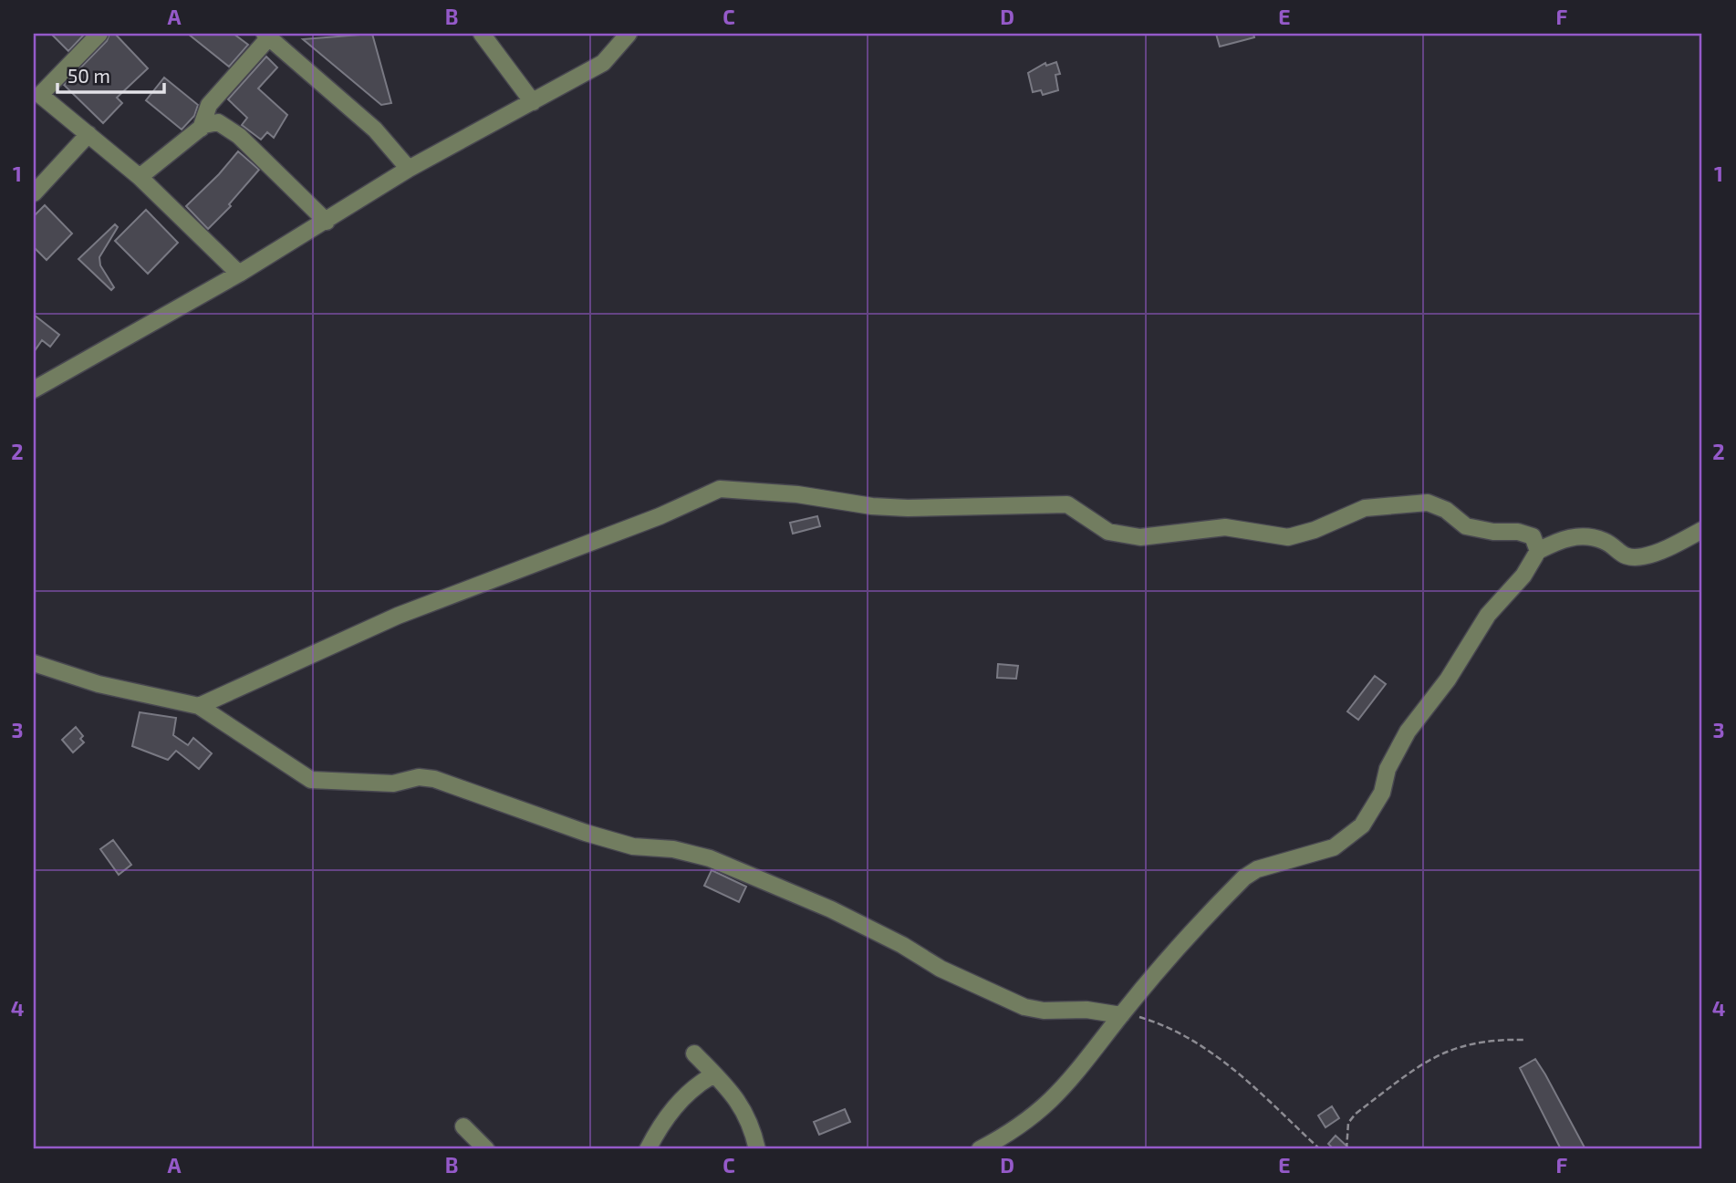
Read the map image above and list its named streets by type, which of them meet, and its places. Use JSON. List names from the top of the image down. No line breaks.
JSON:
{"scale_bar":"50 m","grid":{"columns":["A","B","C","D","E","F"],"rows":["1","2","3","4"]}}
